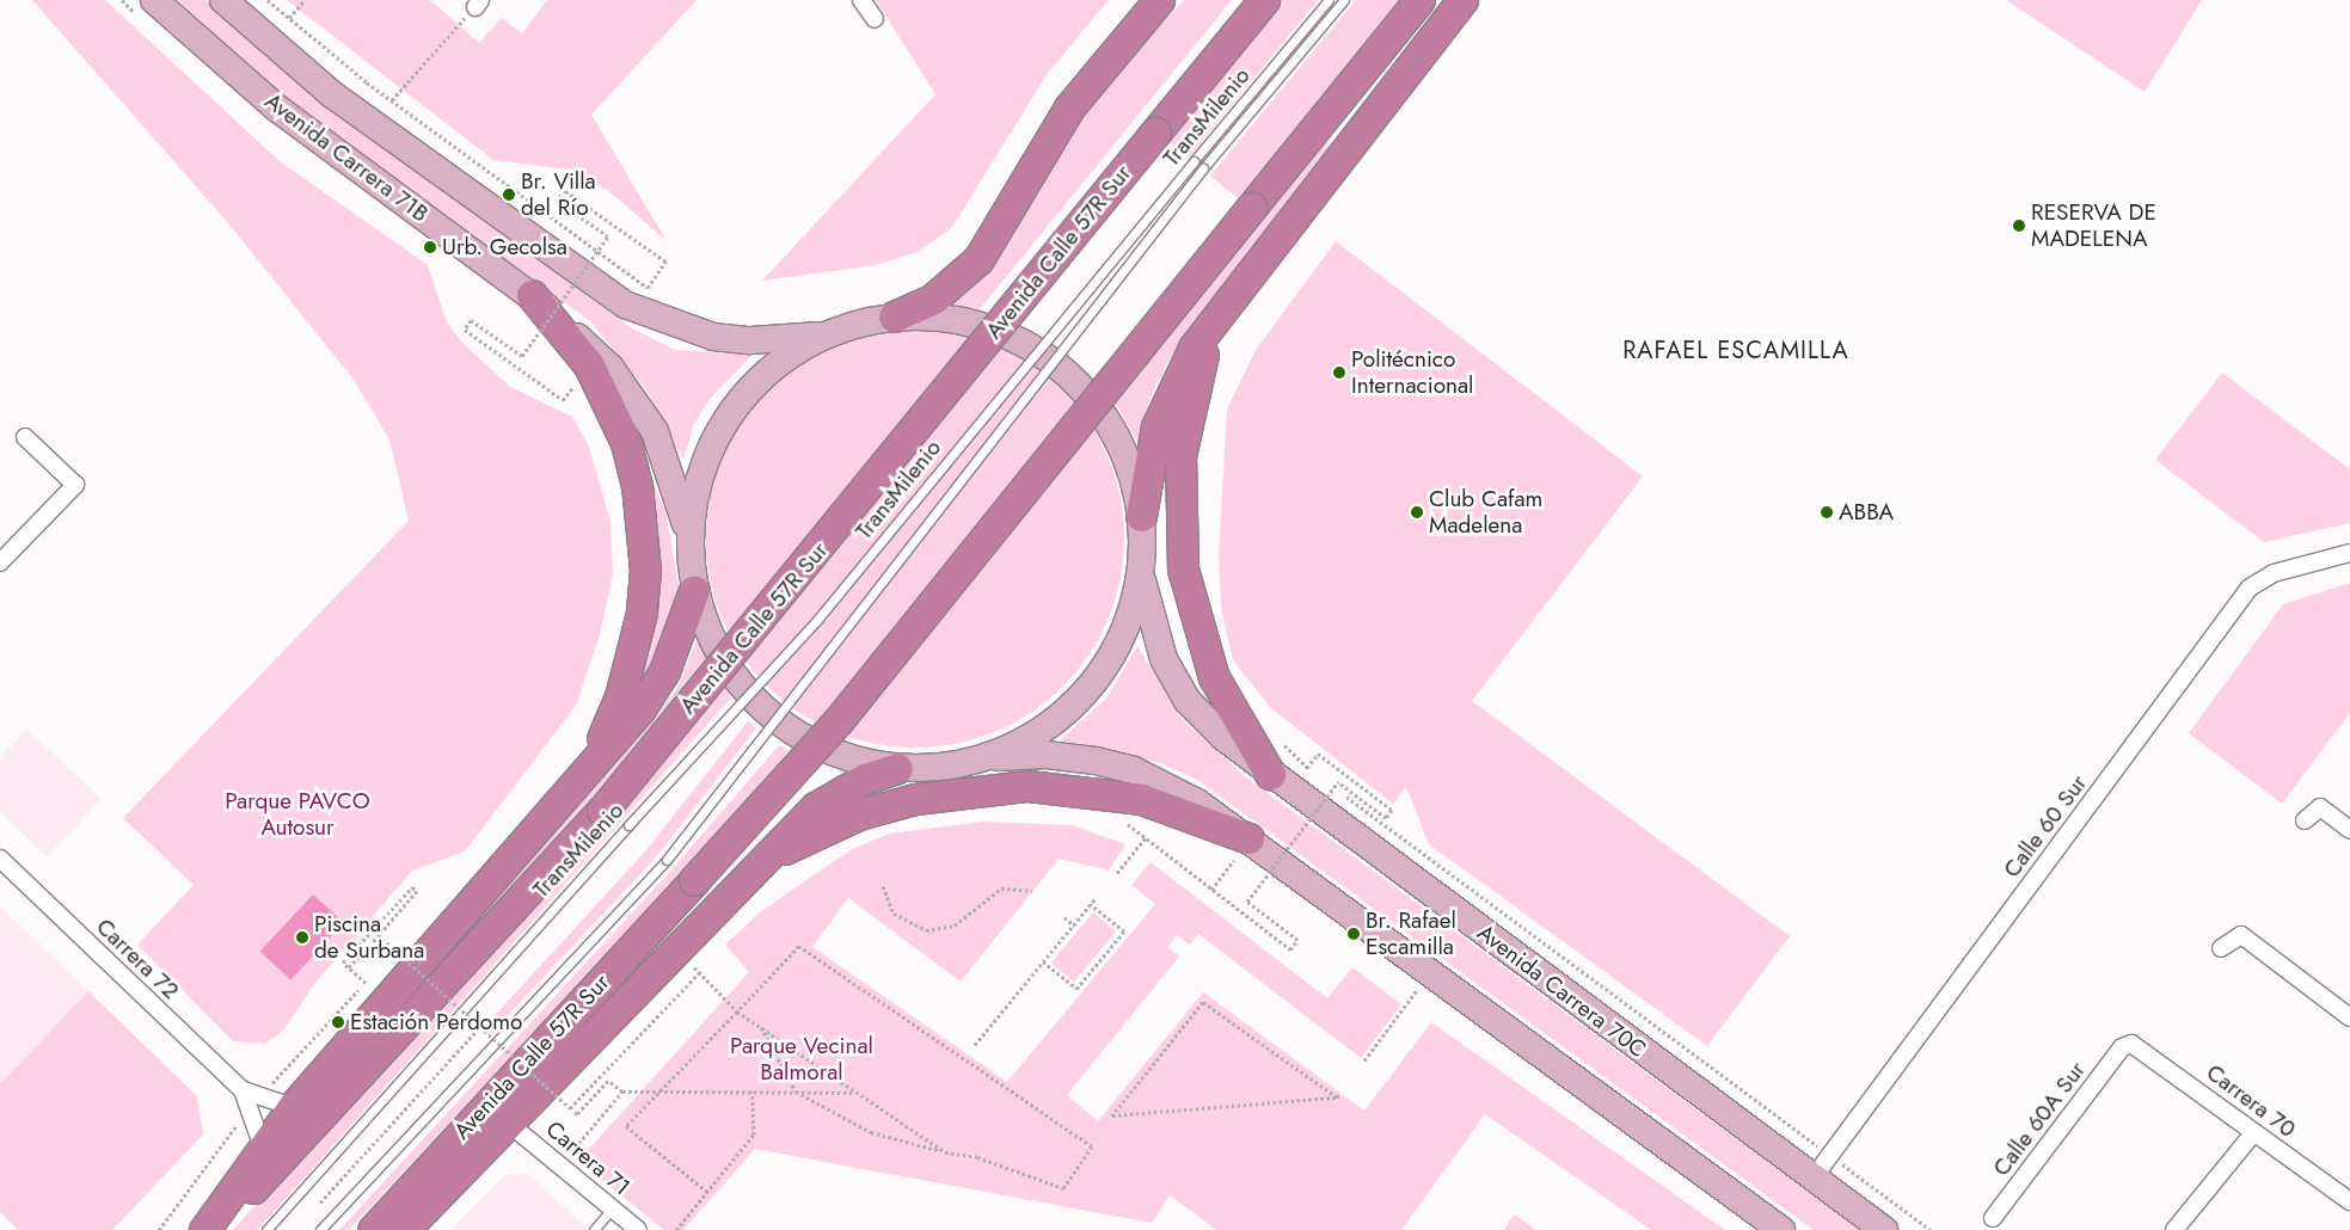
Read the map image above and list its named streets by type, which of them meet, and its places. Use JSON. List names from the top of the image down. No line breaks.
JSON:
{"streets":{"highway":["Avenida Calle 57R Sur"],"main road":["Avenida Carrera 71B","Avenida Carrera 70C"],"street":["Calle 60 Sur","Carrera 72","Carrera 70","Calle 60A Sur","Carrera 71"],"lane":["TransMilenio"]},"crossings":[["Calle 60 Sur","Avenida Carrera 70C"],["Carrera 70","Calle 60A Sur"]],"districts":["RAFAEL ESCAMILLA"],"parks":["Parque PAVCO Autosur","Parque Vecinal Balmoral"],"places":["Br. Villa del Río","RESERVA DE MADELENA","Urb. Gecolsa","Politécnico Internacional","Club Cafam Madelena","ABBA","Br. Rafael Escamilla","Piscina de Surbana","Estación Perdomo"]}
